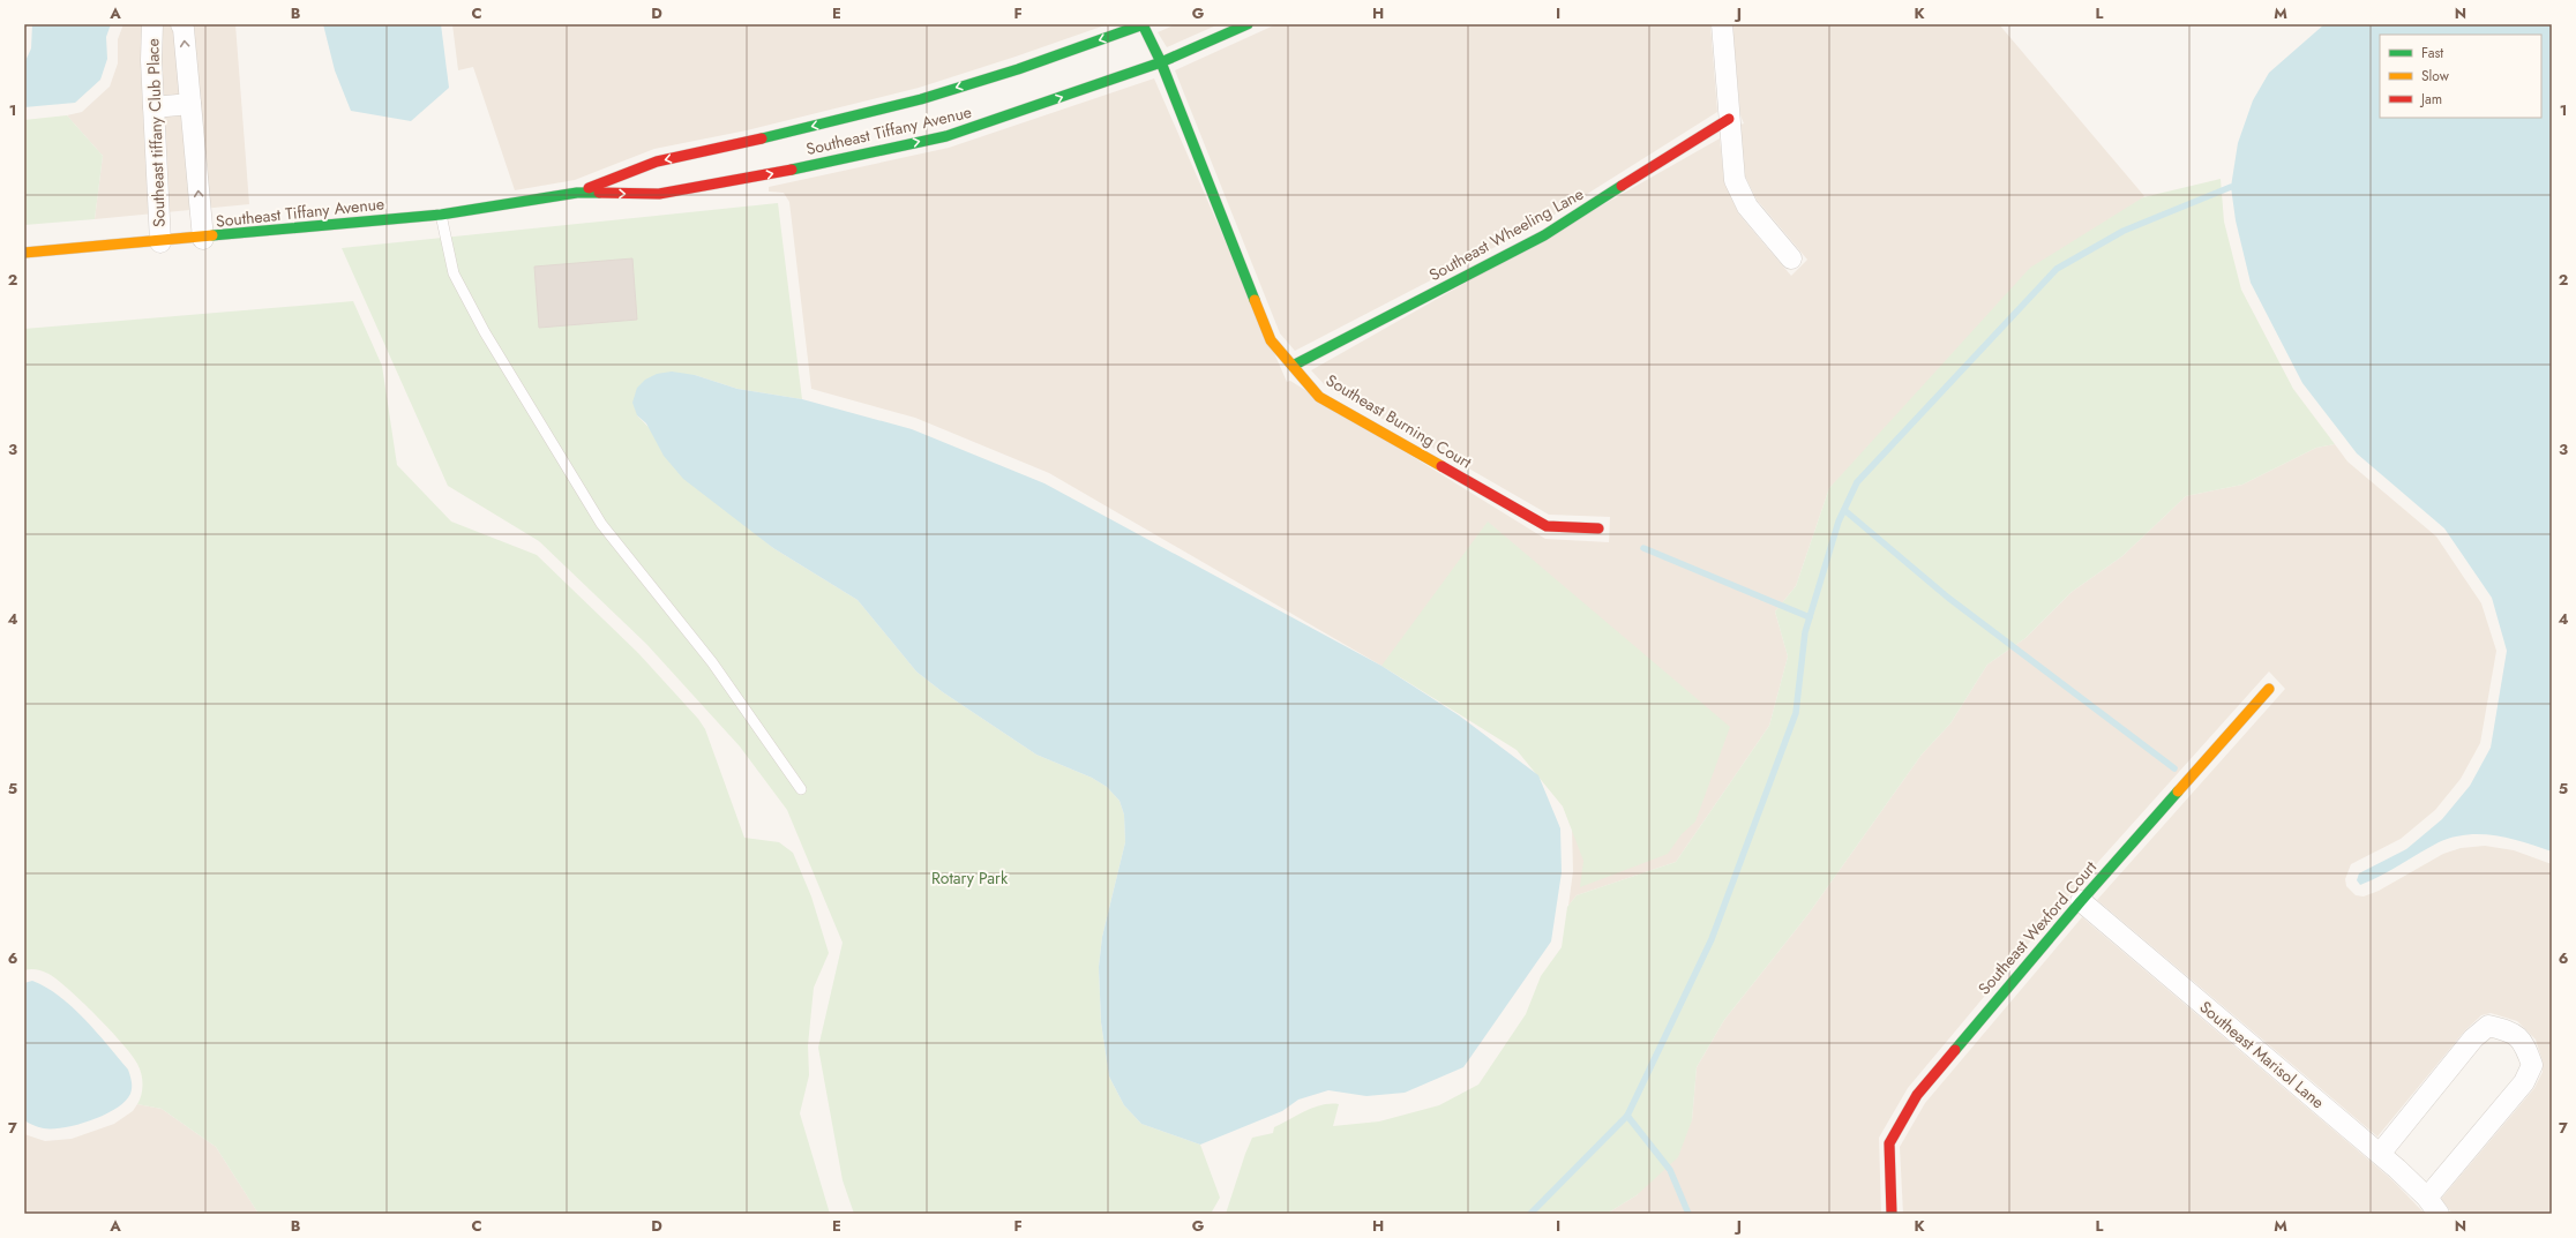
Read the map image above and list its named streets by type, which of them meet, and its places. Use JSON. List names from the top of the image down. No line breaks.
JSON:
{"streets":{"street":["Southeast Tiffany Avenue","Southeast tiffany Club Place","Southeast Wheeling Lane","Southeast Burning Court","Southeast Wexford Court","Southeast Marisol Lane"]},"crossings":[["Southeast Tiffany Avenue","Southeast tiffany Club Place"],["Southeast Tiffany Avenue","Southeast Burning Court"],["Southeast Wheeling Lane","Southeast Burning Court"],["Southeast Wexford Court","Southeast Marisol Lane"]],"parks":["Rotary Park"],"legend":["Fast","Slow","Jam"],"grid":{"columns":["A","B","C","D","E","F","G","H","I","J","K","L","M","N"],"rows":["1","2","3","4","5","6","7"]}}
